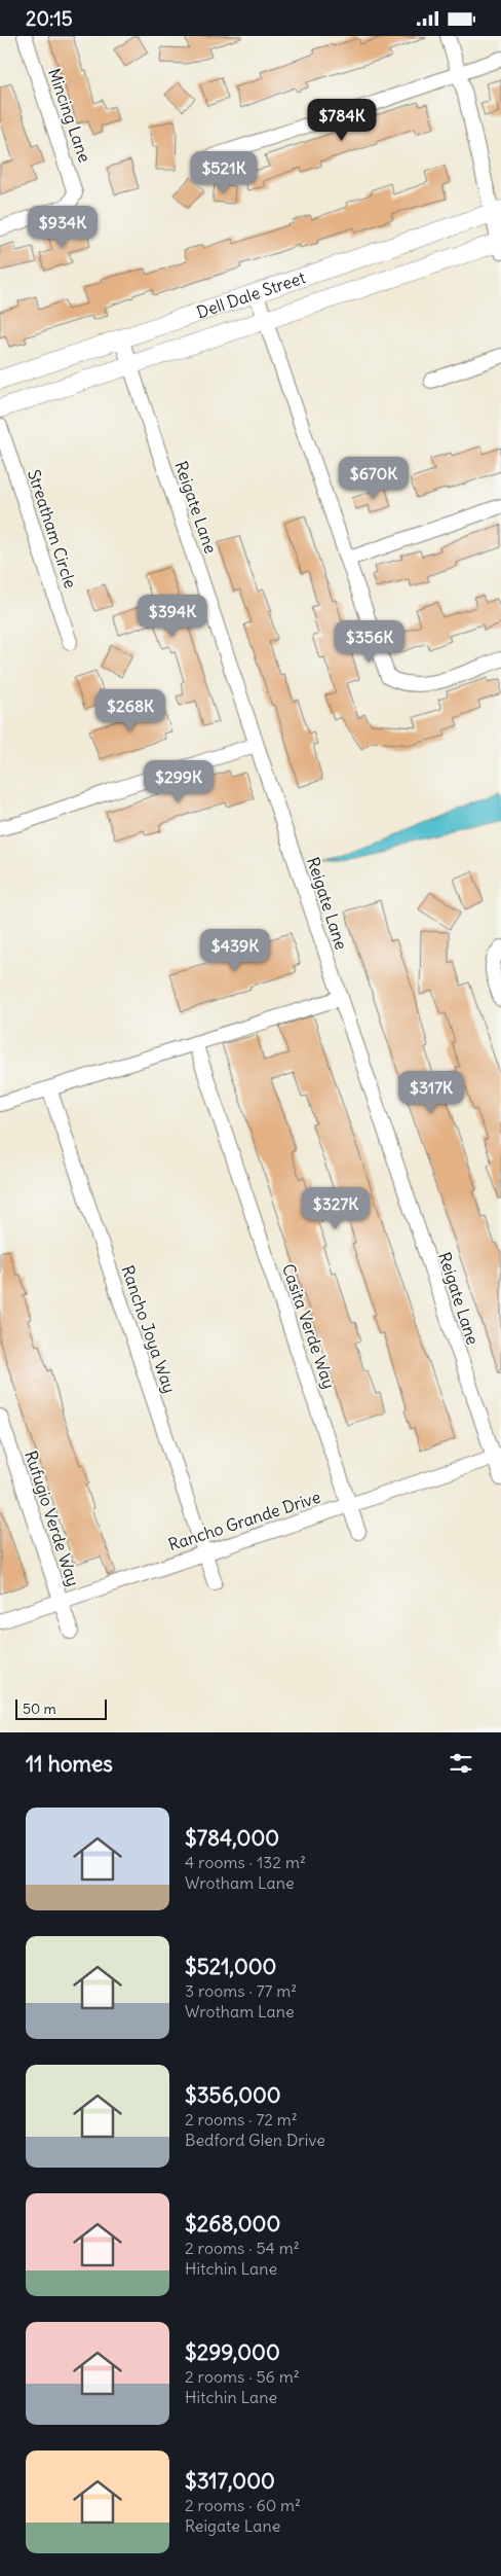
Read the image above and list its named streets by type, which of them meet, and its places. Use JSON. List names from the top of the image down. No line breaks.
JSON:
{"streets":{"main road":["Dell Dale Street"],"street":["Mincing Lane","Reigate Lane","Streatham Circle","Casita Verde Way","Rancho Joya Way","Rufugio Verde Way","Rancho Grande Drive"]},"crossings":[["Dell Dale Street","Reigate Lane"],["Reigate Lane","Rancho Grande Drive"],["Casita Verde Way","Rancho Grande Drive"],["Rancho Joya Way","Rancho Grande Drive"],["Rufugio Verde Way","Rancho Grande Drive"]],"scale_bar":"50 m","page":{"status":"20:15","price":["$784K","$521K","$934K","$670K","$394K","$356K","$268K","$299K","$439K","$317K","$327K"],"scale":"50 m","heading":"11 homes","list":[{"name":"$784,000","note":"4 rooms · 132 m² · Wrotham Lane"},{"name":"$521,000","note":"3 rooms · 77 m² · Wrotham Lane"},{"name":"$356,000","note":"2 rooms · 72 m² · Bedford Glen Drive"},{"name":"$268,000","note":"2 rooms · 54 m² · Hitchin Lane"},{"name":"$299,000","note":"2 rooms · 56 m² · Hitchin Lane"},{"name":"$317,000","note":"2 rooms · 60 m² · Reigate Lane"}]}}
